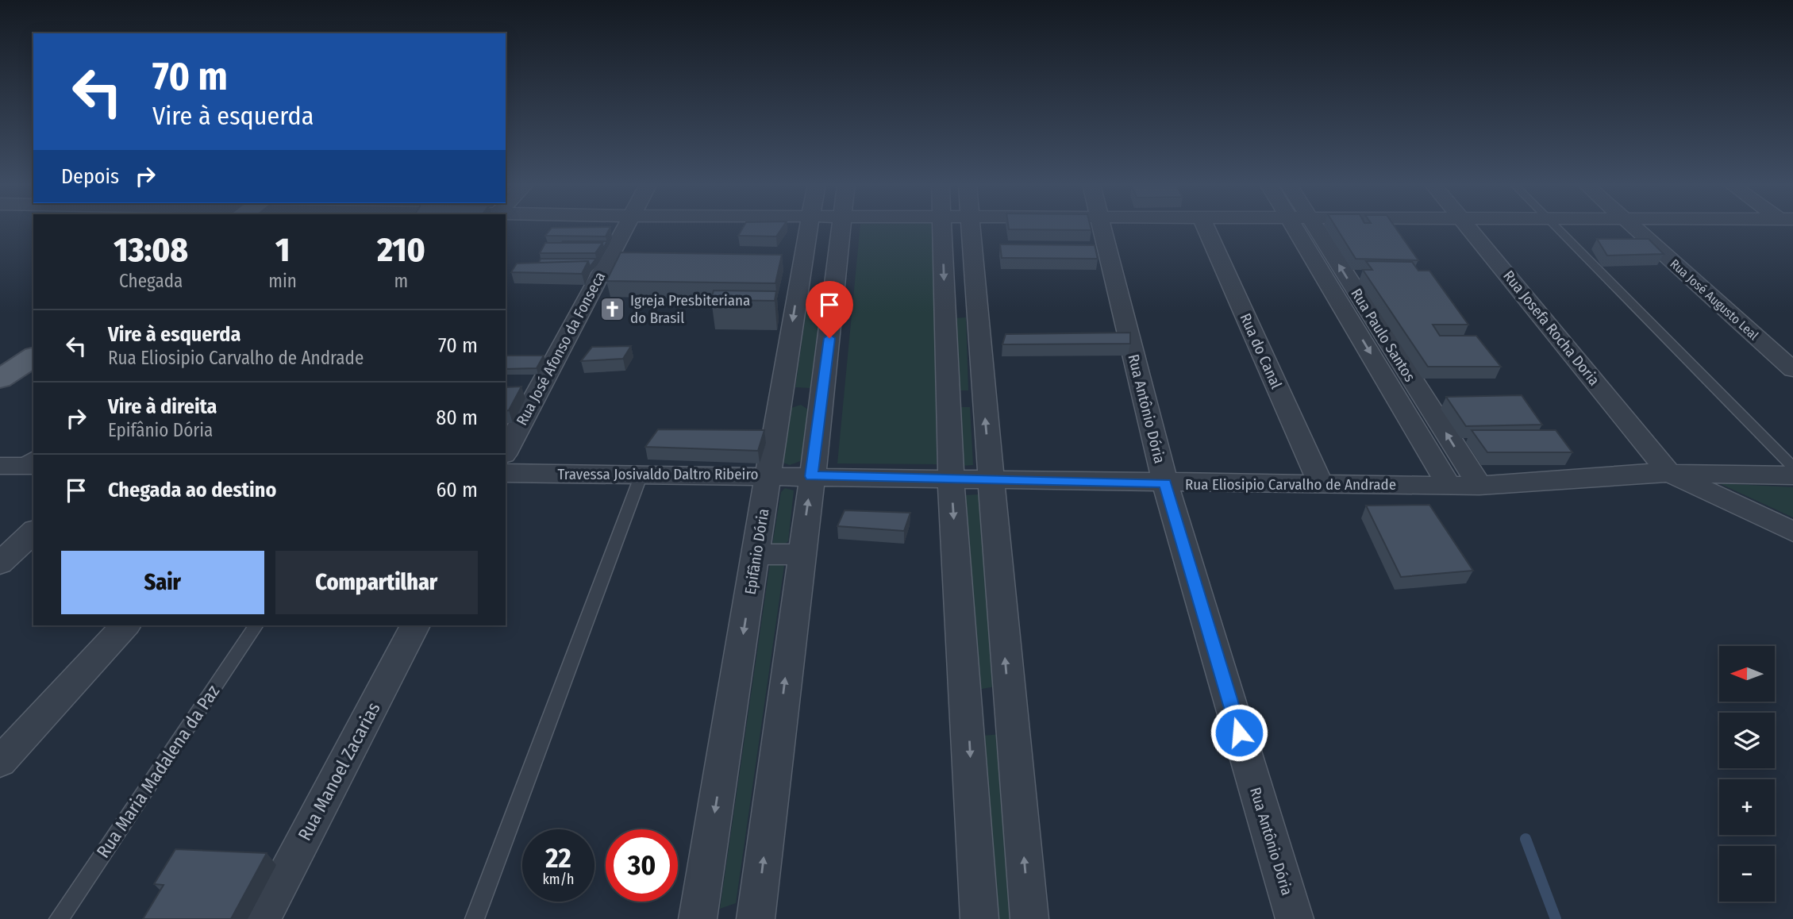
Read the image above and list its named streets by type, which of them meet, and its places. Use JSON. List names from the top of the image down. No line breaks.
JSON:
{"streets":{"street":["Rua José Augusto Leal","Rua Josefa Rocha Doria","Rua Paulo Santos","Rua José Afonso da Fonseca","Rua do Canal","Rua Antônio Dória","Travessa Josivaldo Daltro Ribeiro","Rua Eliosipio Carvalho de Andrade","Epifânio Dória","Rua Manoel Zacarias"],"lane":["Rua Maria Madalena da Paz"]},"crossings":[["Rua Josefa Rocha Doria","Rua Eliosipio Carvalho de Andrade"],["Rua Paulo Santos","Rua Eliosipio Carvalho de Andrade"],["Rua do Canal","Rua Eliosipio Carvalho de Andrade"],["Rua Antônio Dória","Rua Eliosipio Carvalho de Andrade"],["Travessa Josivaldo Daltro Ribeiro","Rua Eliosipio Carvalho de Andrade"],["Travessa Josivaldo Daltro Ribeiro","Epifânio Dória"]],"places":{"church":["Igreja Presbiteriana do Brasil"]},"north":"left","page":{"turn":["70 m","Vire à esquerda"],"then":"Depois","eta":["13:08","Chegada","1","min","210","m"],"list":[{"name":"Vire à esquerda","note":"Rua Eliosipio Carvalho de Andrade","value":"70 m"},{"name":"Vire à direita","note":"Epifânio Dória","value":"80 m"},{"name":"Chegada ao destino","value":"60 m"}],"buttons":["Sair","Compartilhar"],"map_buttons":["+","−"],"speed":"22 km/h","limit":"30"}}
